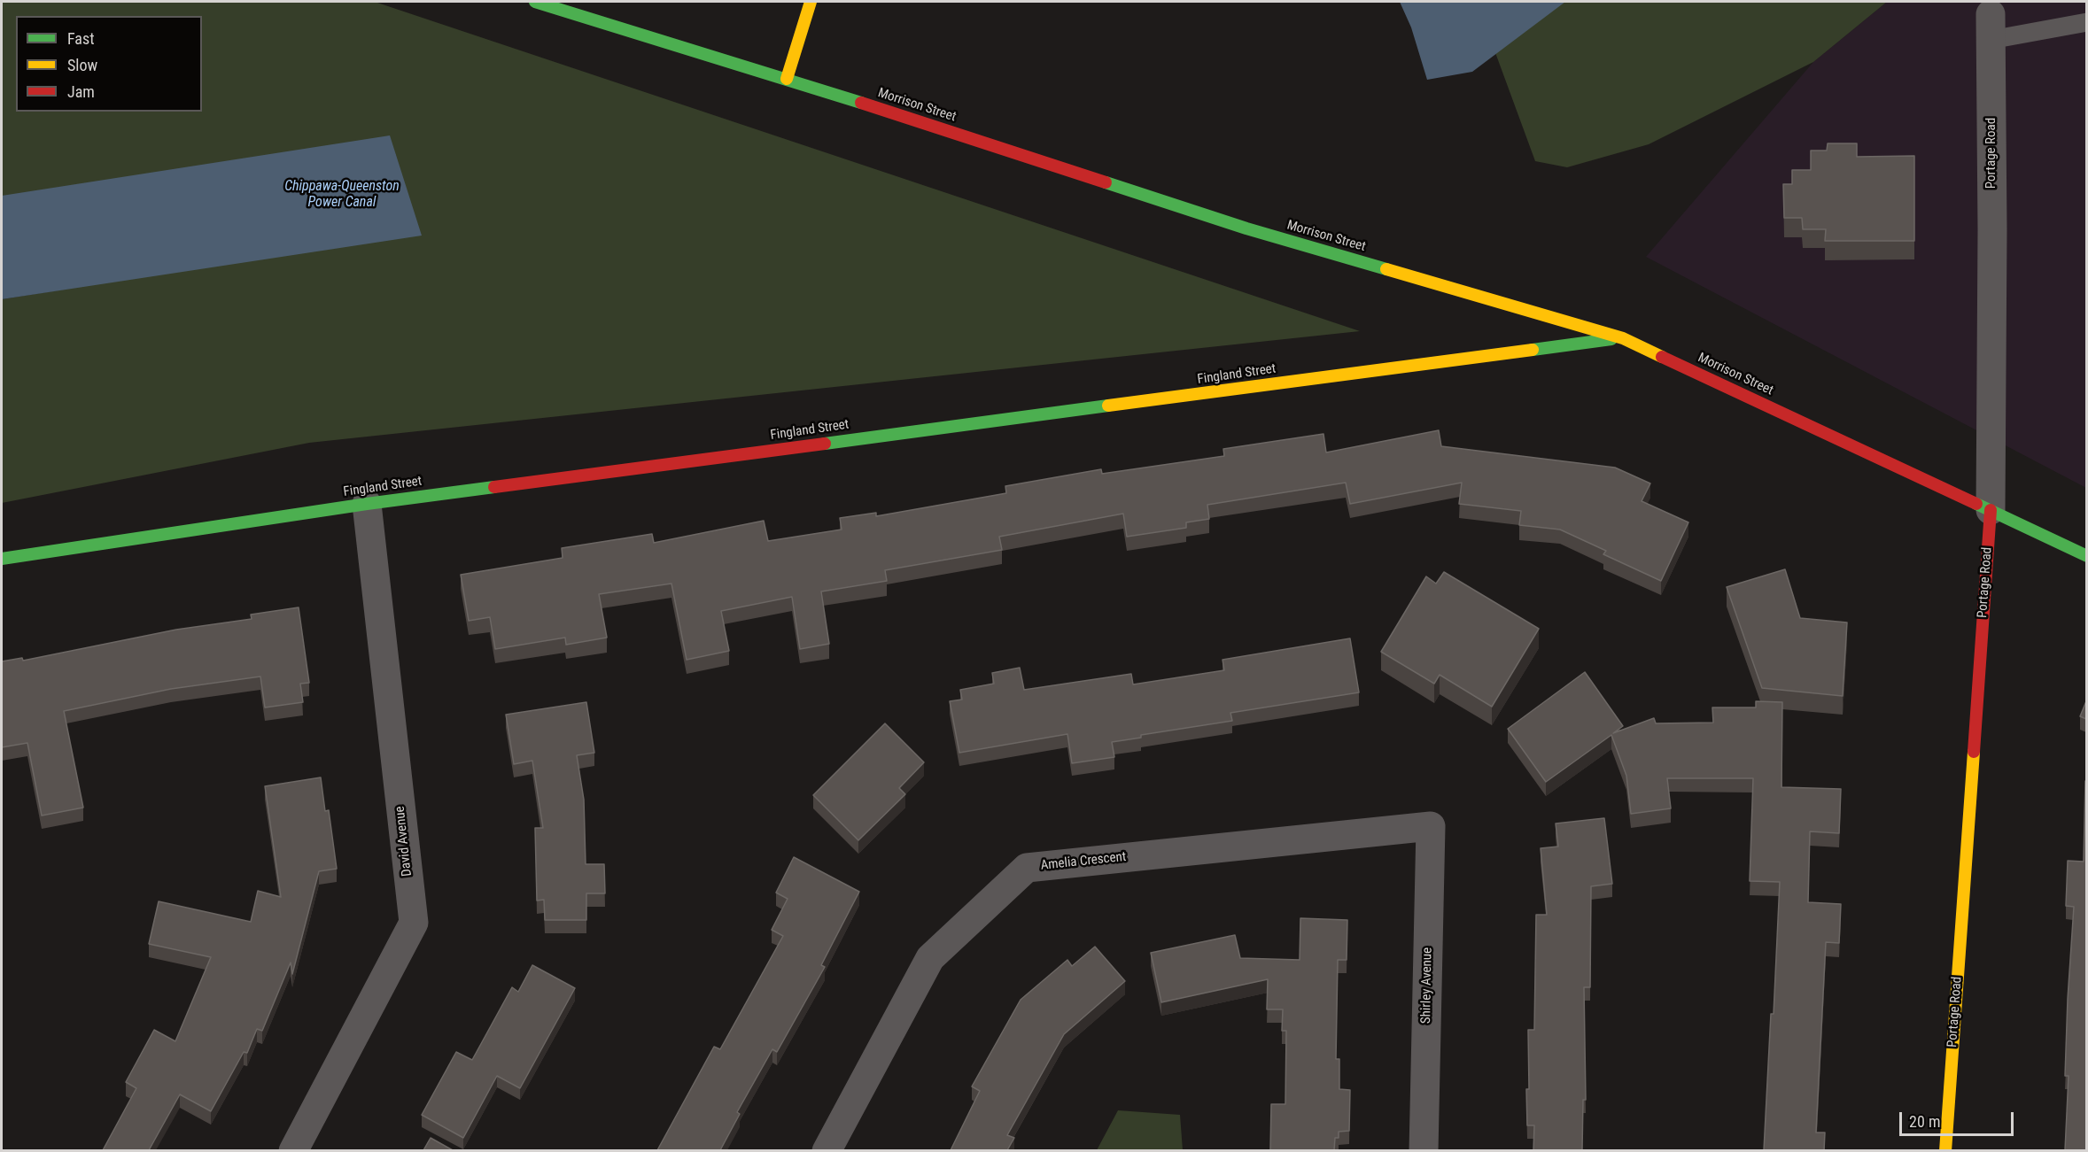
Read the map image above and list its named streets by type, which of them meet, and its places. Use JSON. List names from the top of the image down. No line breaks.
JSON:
{"streets":{"street":["Morrison Street","Portage Road","Fingland Street","David Avenue","Amelia Crescent","Shirley Avenue"]},"crossings":[["Morrison Street","Portage Road"],["Morrison Street","Fingland Street"],["Fingland Street","David Avenue"],["Amelia Crescent","Shirley Avenue"]],"water":["Chippawa-Queenston Power Canal"],"legend":["Fast","Slow","Jam"],"scale_bar":"20 m"}
